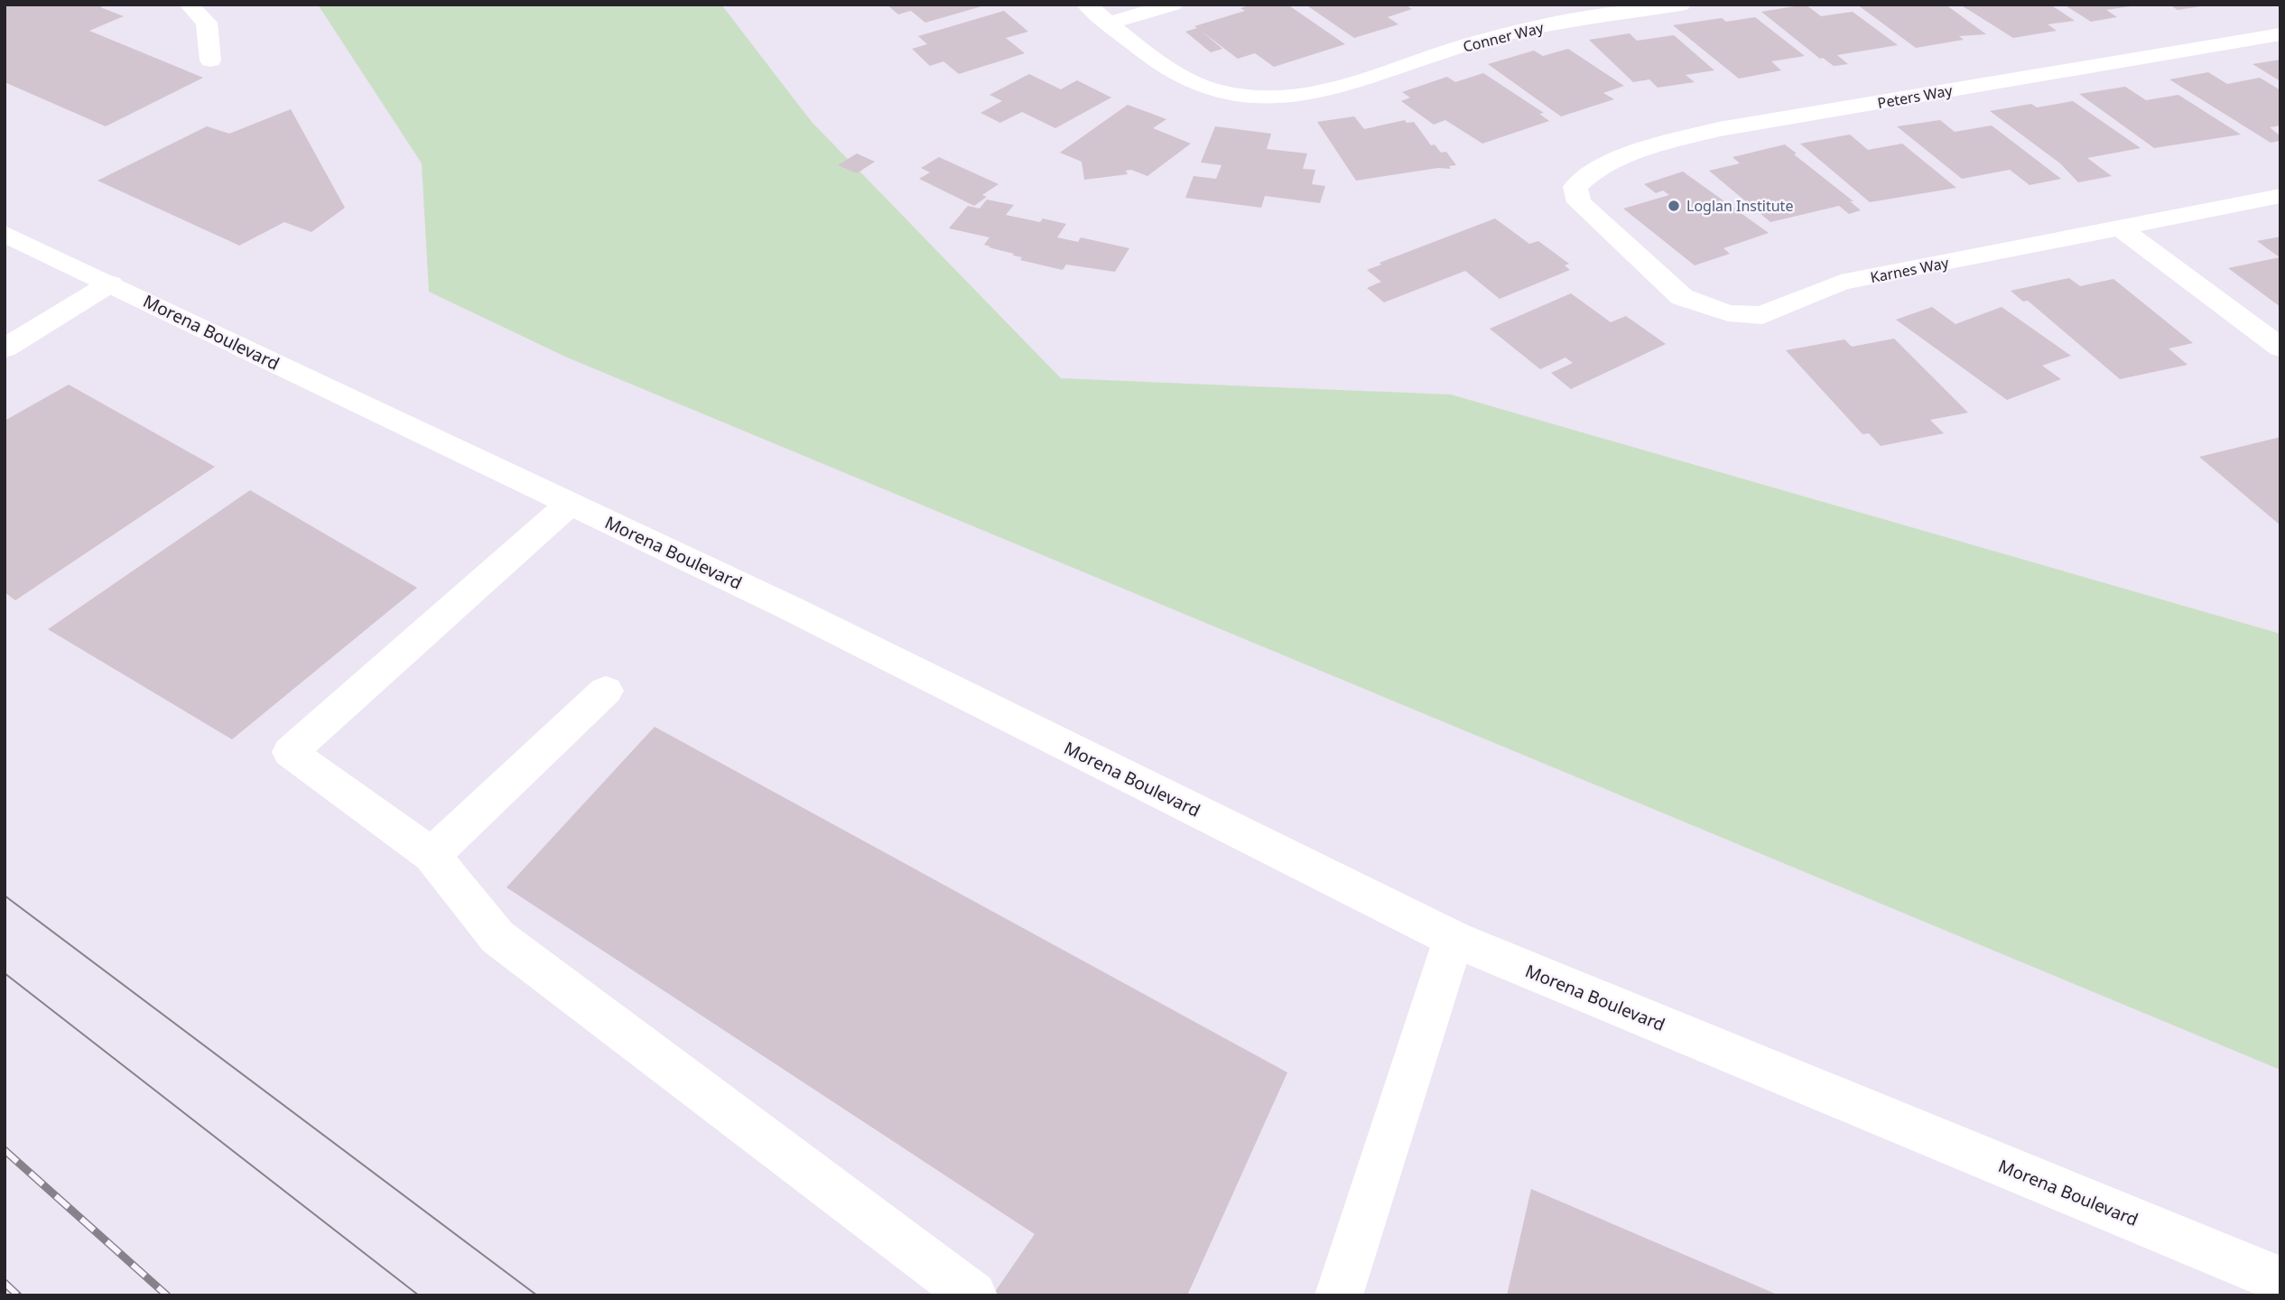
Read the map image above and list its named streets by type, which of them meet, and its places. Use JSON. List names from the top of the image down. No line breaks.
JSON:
{"streets":{"street":["Conner Way","Peters Way","Karnes Way","Morena Boulevard"]},"crossings":[["Peters Way","Karnes Way"]],"places":["Loglan Institute"]}
